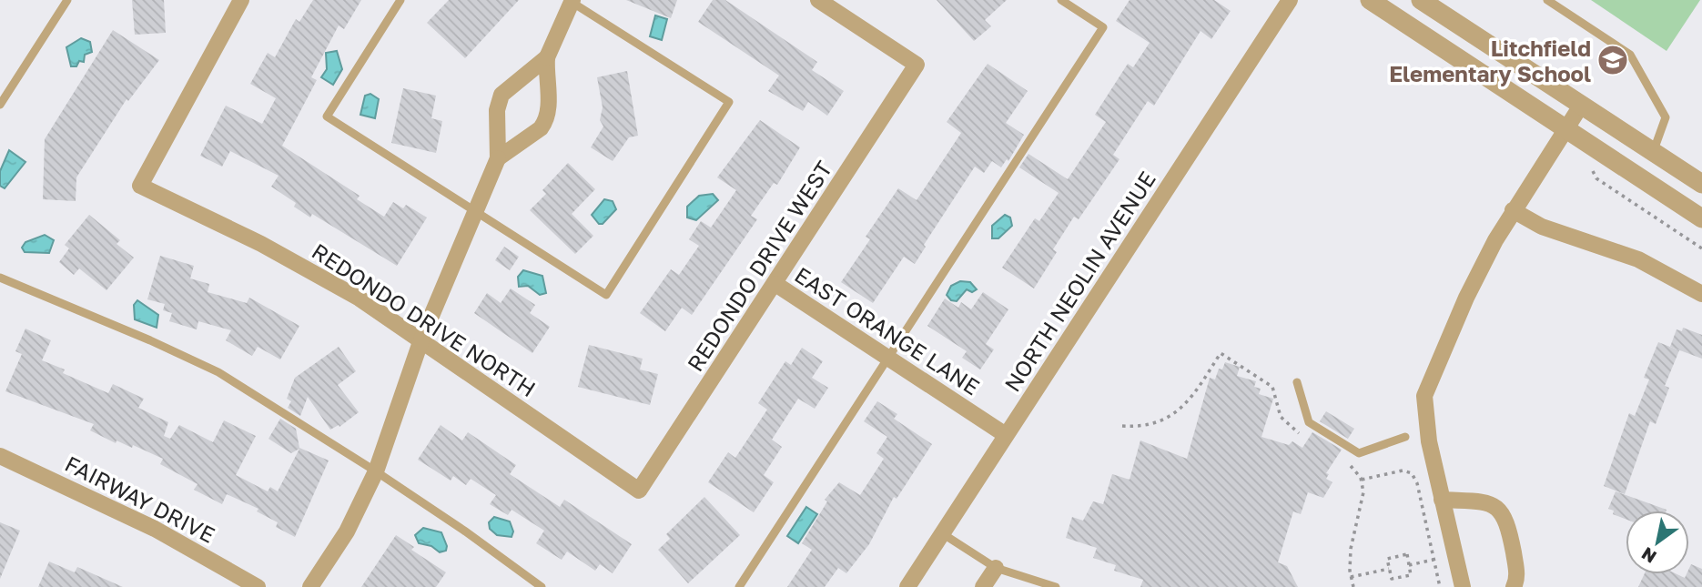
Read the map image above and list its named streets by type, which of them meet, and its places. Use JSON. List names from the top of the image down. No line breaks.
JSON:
{"streets":{"street":["REDONDO DRIVE WEST","NORTH NEOLIN AVENUE","REDONDO DRIVE NORTH","EAST ORANGE LANE","FAIRWAY DRIVE"]},"crossings":[["REDONDO DRIVE WEST","REDONDO DRIVE NORTH"],["REDONDO DRIVE WEST","EAST ORANGE LANE"],["NORTH NEOLIN AVENUE","EAST ORANGE LANE"]],"places":{"school or university":["Litchfield Elementary School"]},"north":"bottom left"}
